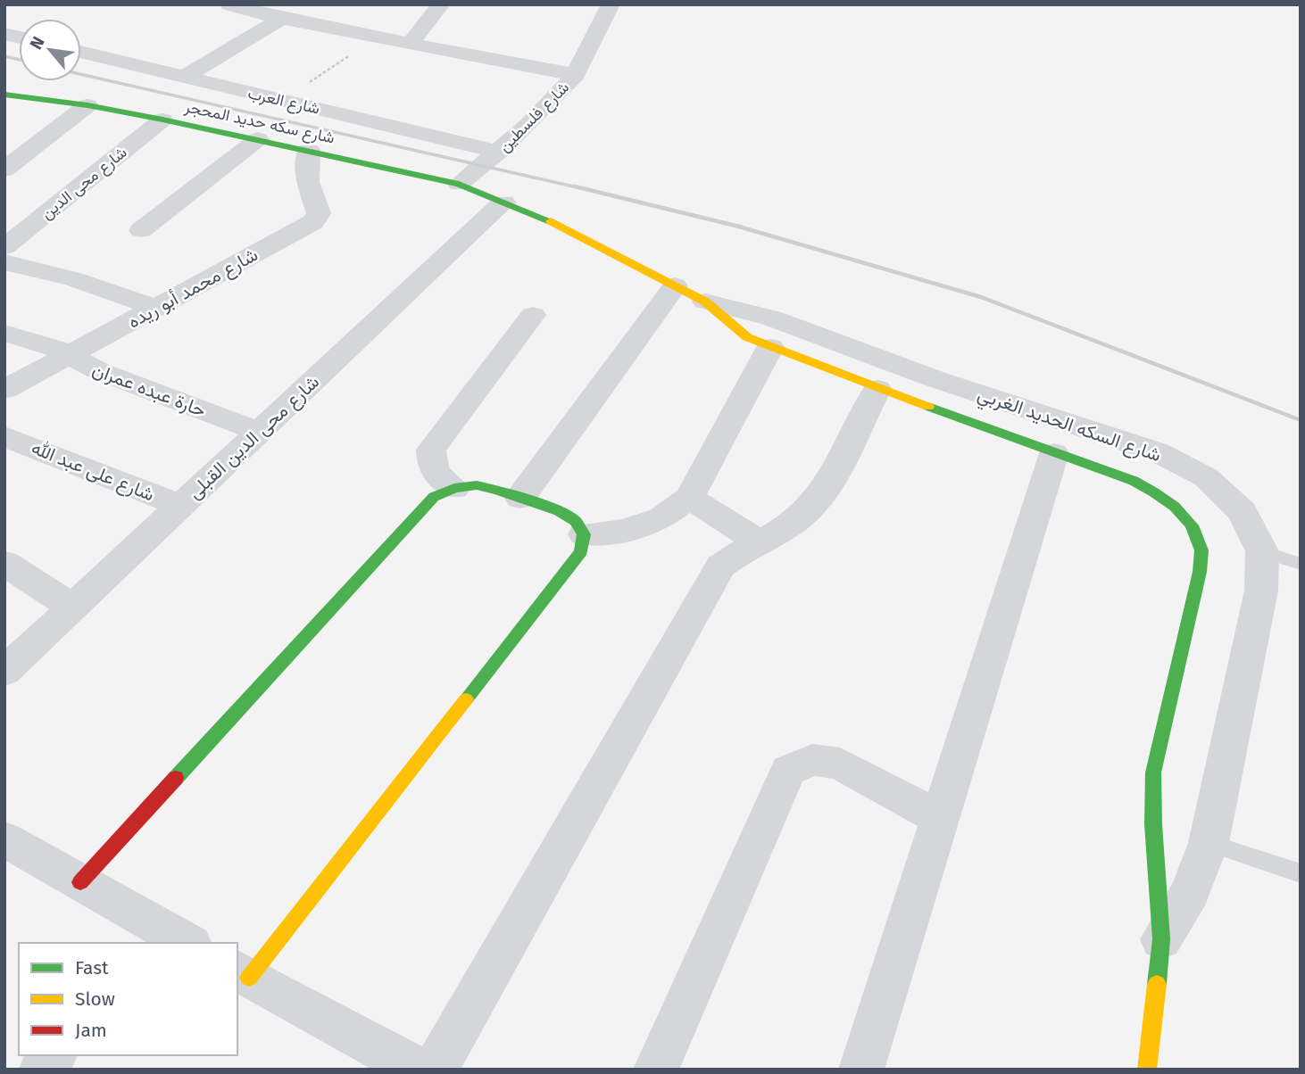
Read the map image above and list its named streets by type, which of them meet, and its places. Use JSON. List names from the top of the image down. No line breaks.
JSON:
{"streets":{"street":["شارع العرب","شارع فلسطين","شارع سكه حديد المحجر","شارع محى الدين","شارع محمد أبو ريده","حارة عبده عمران","شارع السكه الحديد الغربي","شارع محى الدين القبلى","شارع على عبد الله"]},"crossings":[["شارع العرب","شارع فلسطين"],["شارع فلسطين","شارع سكه حديد المحجر"],["شارع سكه حديد المحجر","شارع محى الدين"],["شارع سكه حديد المحجر","شارع محمد أبو ريده"],["شارع سكه حديد المحجر","شارع السكه الحديد الغربي"],["شارع سكه حديد المحجر","شارع محى الدين القبلى"],["شارع محمد أبو ريده","حارة عبده عمران"],["حارة عبده عمران","شارع محى الدين القبلى"],["شارع السكه الحديد الغربي","شارع محى الدين القبلى"],["شارع محى الدين القبلى","شارع على عبد الله"]],"legend":["Fast","Slow","Jam"],"north":"top left"}
